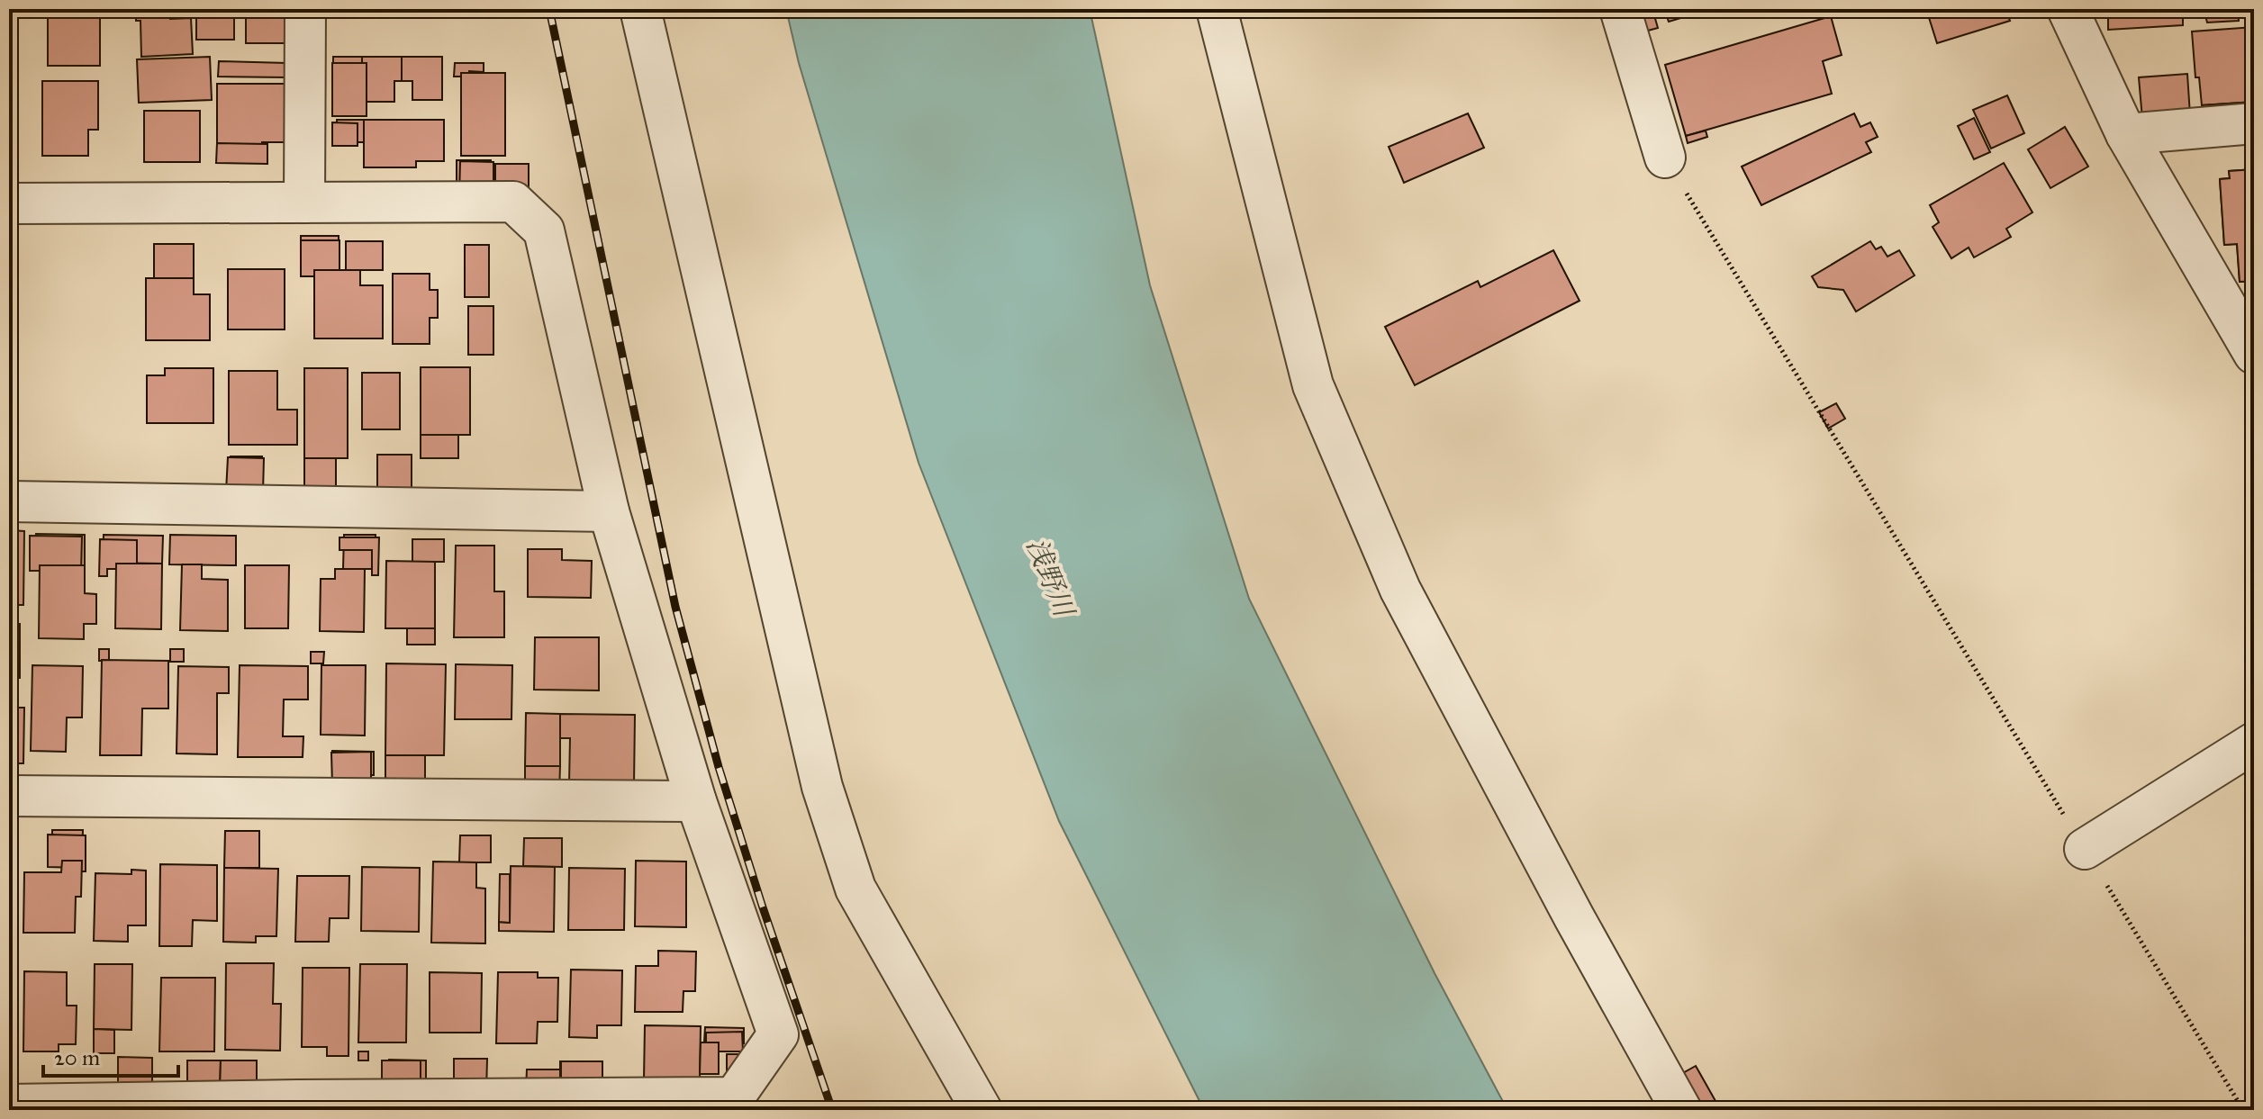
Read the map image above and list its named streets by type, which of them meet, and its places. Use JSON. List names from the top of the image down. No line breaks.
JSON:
{"water":["浅野川"],"scale_bar":"20 m"}
